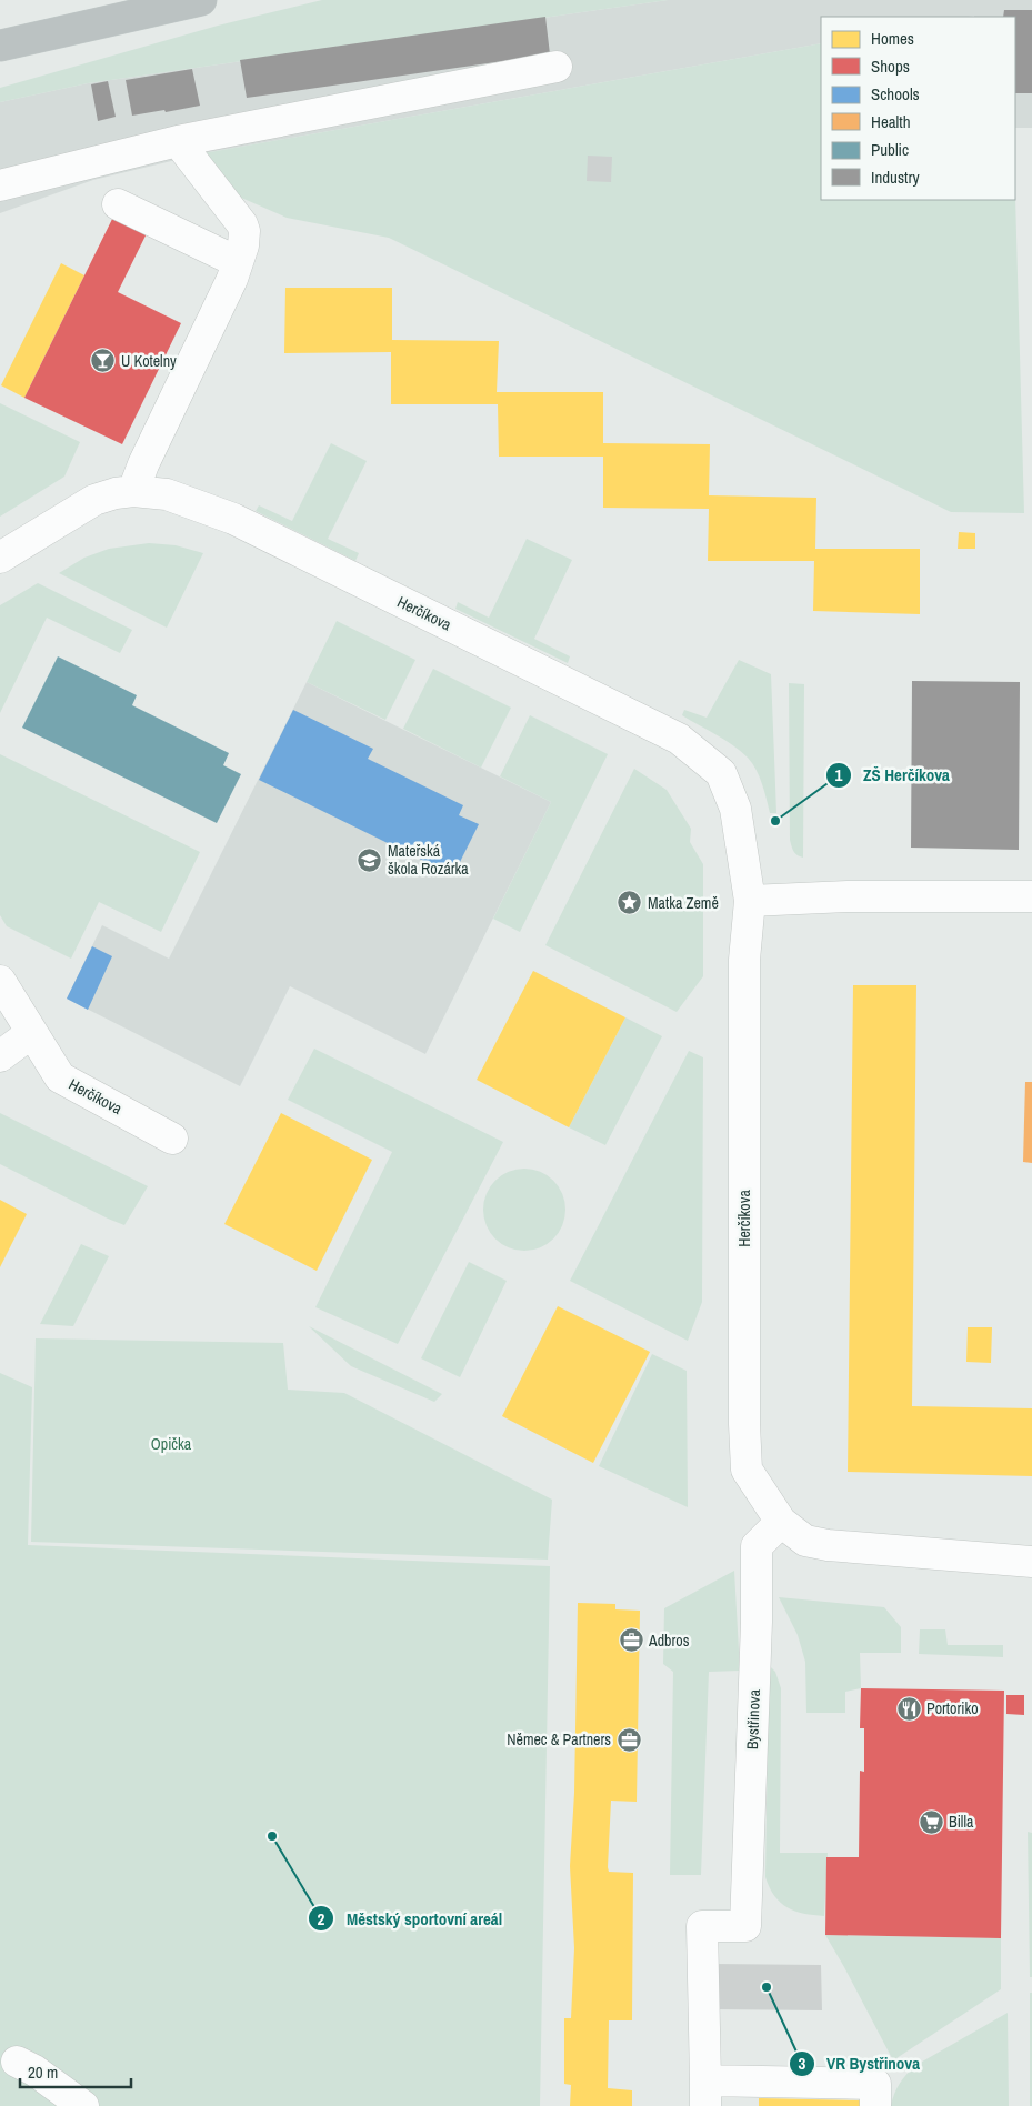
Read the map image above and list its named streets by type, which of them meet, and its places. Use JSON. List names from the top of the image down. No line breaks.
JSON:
{"streets":{"street":["Herčíkova","Bystřinova"]},"crossings":[["Herčíkova","Bystřinova"]],"parks":["Opička"],"places":{"bar":["U Kotelny"],"other":["ZŠ Herčíkova","Městský sportovní areál","VR Bystřinova"],"school or university":["Mateřská škola Rozárka"],"place":["Matka Země"],"office":["Adbros","Němec & Partners"],"restaurant":["Portoriko"],"supermarket":["Billa"]},"legend":["Homes","Shops","Schools","Health","Public","Industry"],"scale_bar":"20 m"}
